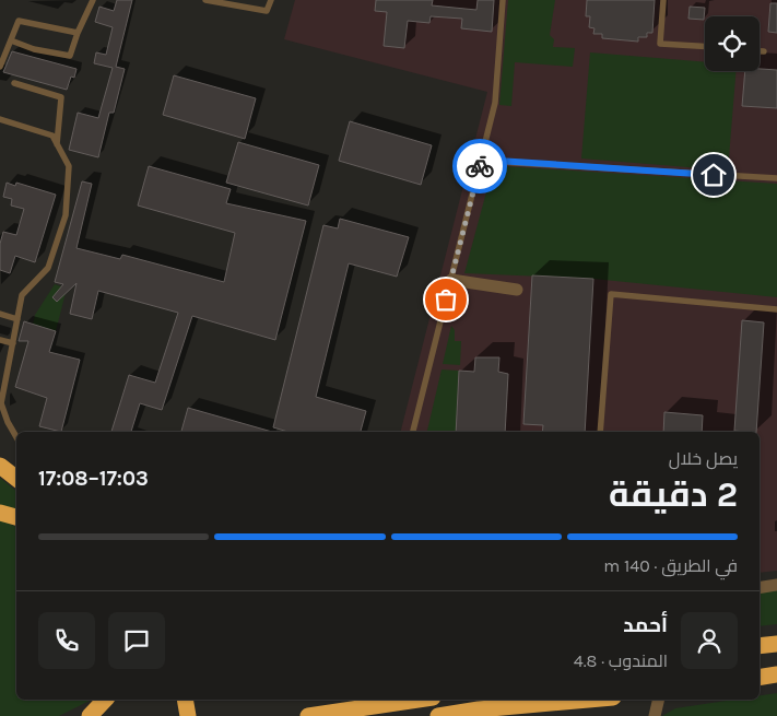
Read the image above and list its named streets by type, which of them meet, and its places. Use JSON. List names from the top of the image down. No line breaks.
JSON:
{"page":{"heading":["2 دقيقة","يصل خلال","17:03–17:08"],"panel":["أحمد","المندوب · 4.8"],"bar":"في الطريق · 140 m"}}
